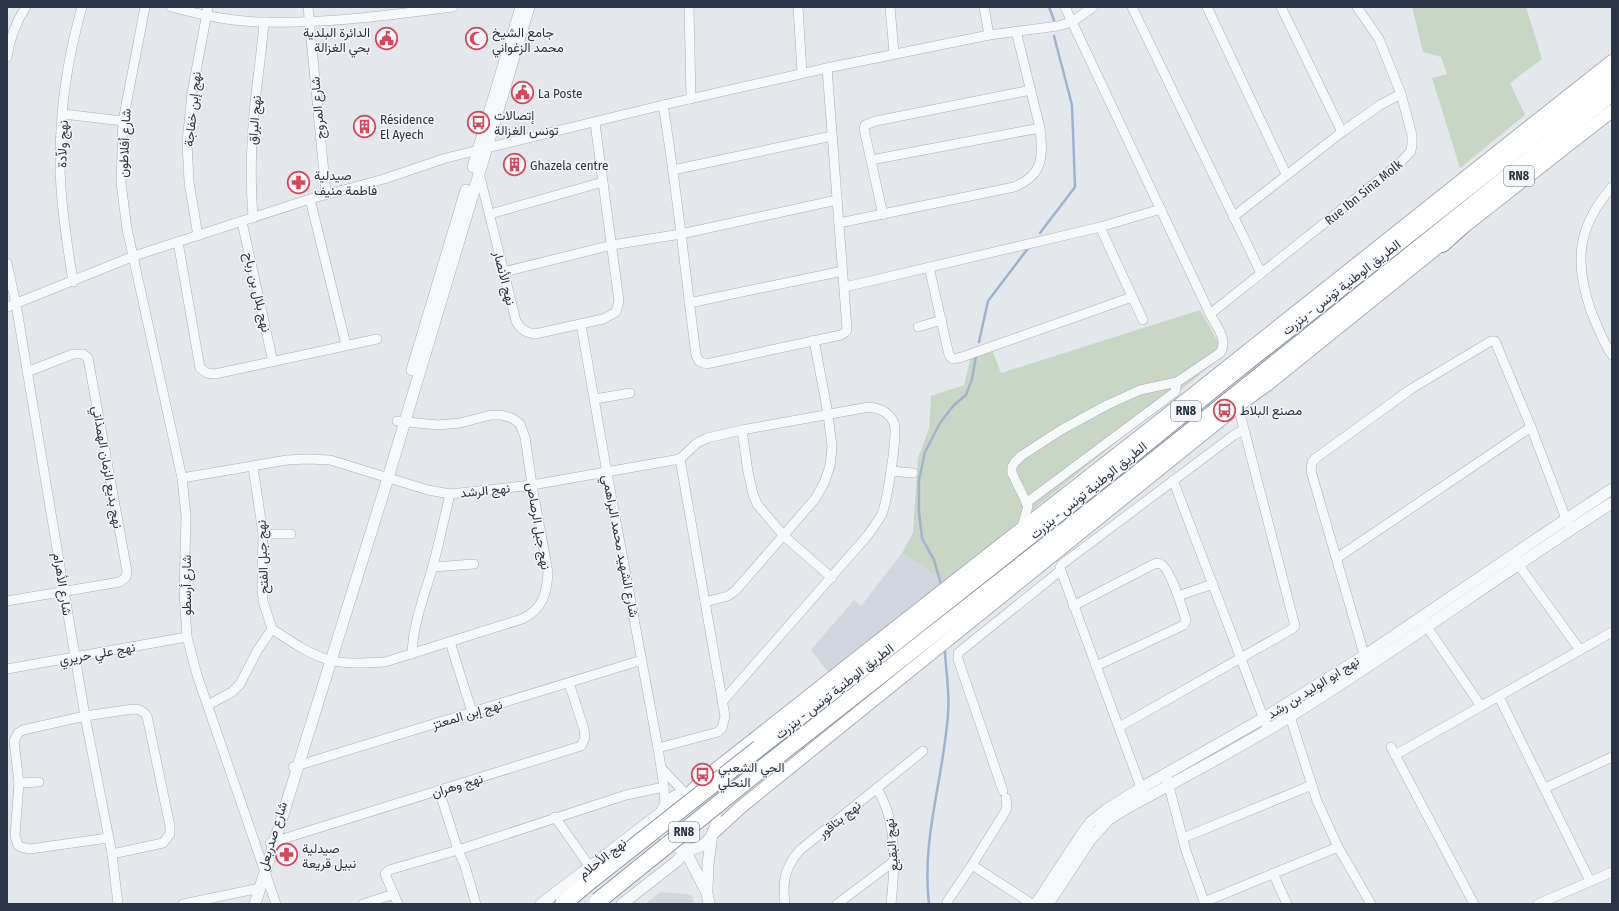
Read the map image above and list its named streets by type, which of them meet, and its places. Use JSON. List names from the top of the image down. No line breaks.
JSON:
{"streets":{"highway":["RN8","الطريق الوطنية تونس - بنزرت"],"street":["شارع المروج","نهج إبن خفاجة","نهج البراق","شارع أفلاطون","نهج ولاّدة","Rue Ibn Sina Molk","نهج الأنصار","نهج بلال بن رباح","نهج بديع الزمان الهمذاني","نهج الرشد","نهج جبل الرصاص","شارع الشهيد محمد البراهمي","نهج جبل الفتح","شارع الأهرام","شارع أرسطو","نهج علي حريري","نهج ابو الوليد بن رشد","نهج إبن المعتز","نهج وهران","نهج بتاقور","شارع صدربعل","نهج البقيع","نهج الأحلام"]},"crossings":[["شارع أفلاطون","شارع أرسطو"],["RN8","الطريق الوطنية تونس - بنزرت"],["نهج الأنصار","شارع الشهيد محمد البراهمي"],["نهج الأنصار","شارع صدربعل"],["الطريق الوطنية تونس - بنزرت","نهج الأحلام"],["نهج بديع الزمان الهمذاني","شارع الأهرام"],["نهج الرشد","نهج جبل الرصاص"],["نهج الرشد","شارع الشهيد محمد البراهمي"],["نهج الرشد","نهج جبل الفتح"],["نهج الرشد","شارع أرسطو"],["نهج الرشد","شارع صدربعل"],["نهج جبل الرصاص","شارع صدربعل"],["شارع الشهيد محمد البراهمي","نهج إبن المعتز"],["شارع الشهيد محمد البراهمي","نهج الأحلام"],["شارع الأهرام","نهج علي حريري"],["شارع أرسطو","نهج علي حريري"],["شارع أرسطو","شارع صدربعل"],["نهج إبن المعتز","نهج وهران"],["نهج إبن المعتز","شارع صدربعل"],["نهج وهران","شارع صدربعل"],["نهج بتاقور","نهج البقيع"]],"places":{"public building":["الدائرة البلدية بحي الغزالة","La Poste"],"mosque":["جامع الشيخ محمد الزغواني"],"bus stop":["إتصالات تونس الغزالة","مصنع البلاط","الحي الشعبي النحلي"],"building":["Résidence El Ayech","Ghazela centre"],"pharmacy":["صيدلية فاطمة منيف","صيدلية نبيل قريعة"]}}
